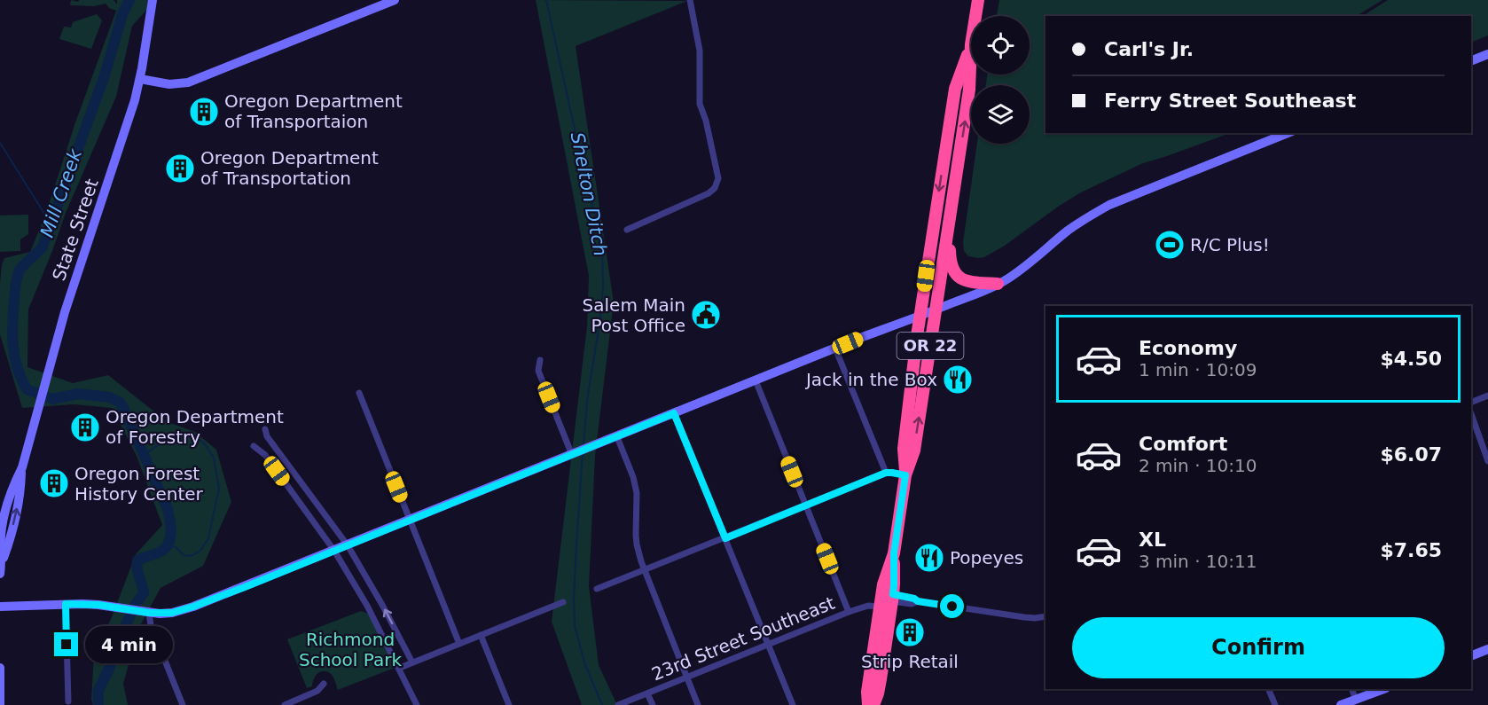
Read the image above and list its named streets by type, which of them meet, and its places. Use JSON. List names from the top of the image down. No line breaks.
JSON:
{"streets":{"highway":["OR 22"],"main road":["State Street"],"street":["23rd Street Southeast"]},"crossings":[["OR 22","23rd Street Southeast"]],"water":["Mill Creek","Shelton Ditch"],"parks":["Richmond School Park"],"places":{"building":["Oregon Department of Transportaion","Oregon Department of Transportation","Oregon Department of Forestry","Oregon Forest History Center","Strip Retail"],"sports":["R/C Plus!"],"public building":["Salem Main Post Office"],"restaurant":["Jack in the Box","Popeyes"]},"page":{"banner":["Carl's Jr.","Ferry Street Southeast"],"list":[{"name":"Economy","note":"1 min · 10:09","value":"$4.50"},{"name":"Comfort","note":"2 min · 10:10","value":"$6.07"},{"name":"XL","note":"3 min · 10:11","value":"$7.65"}],"buttons":"Confirm","bubble":"4 min"}}
